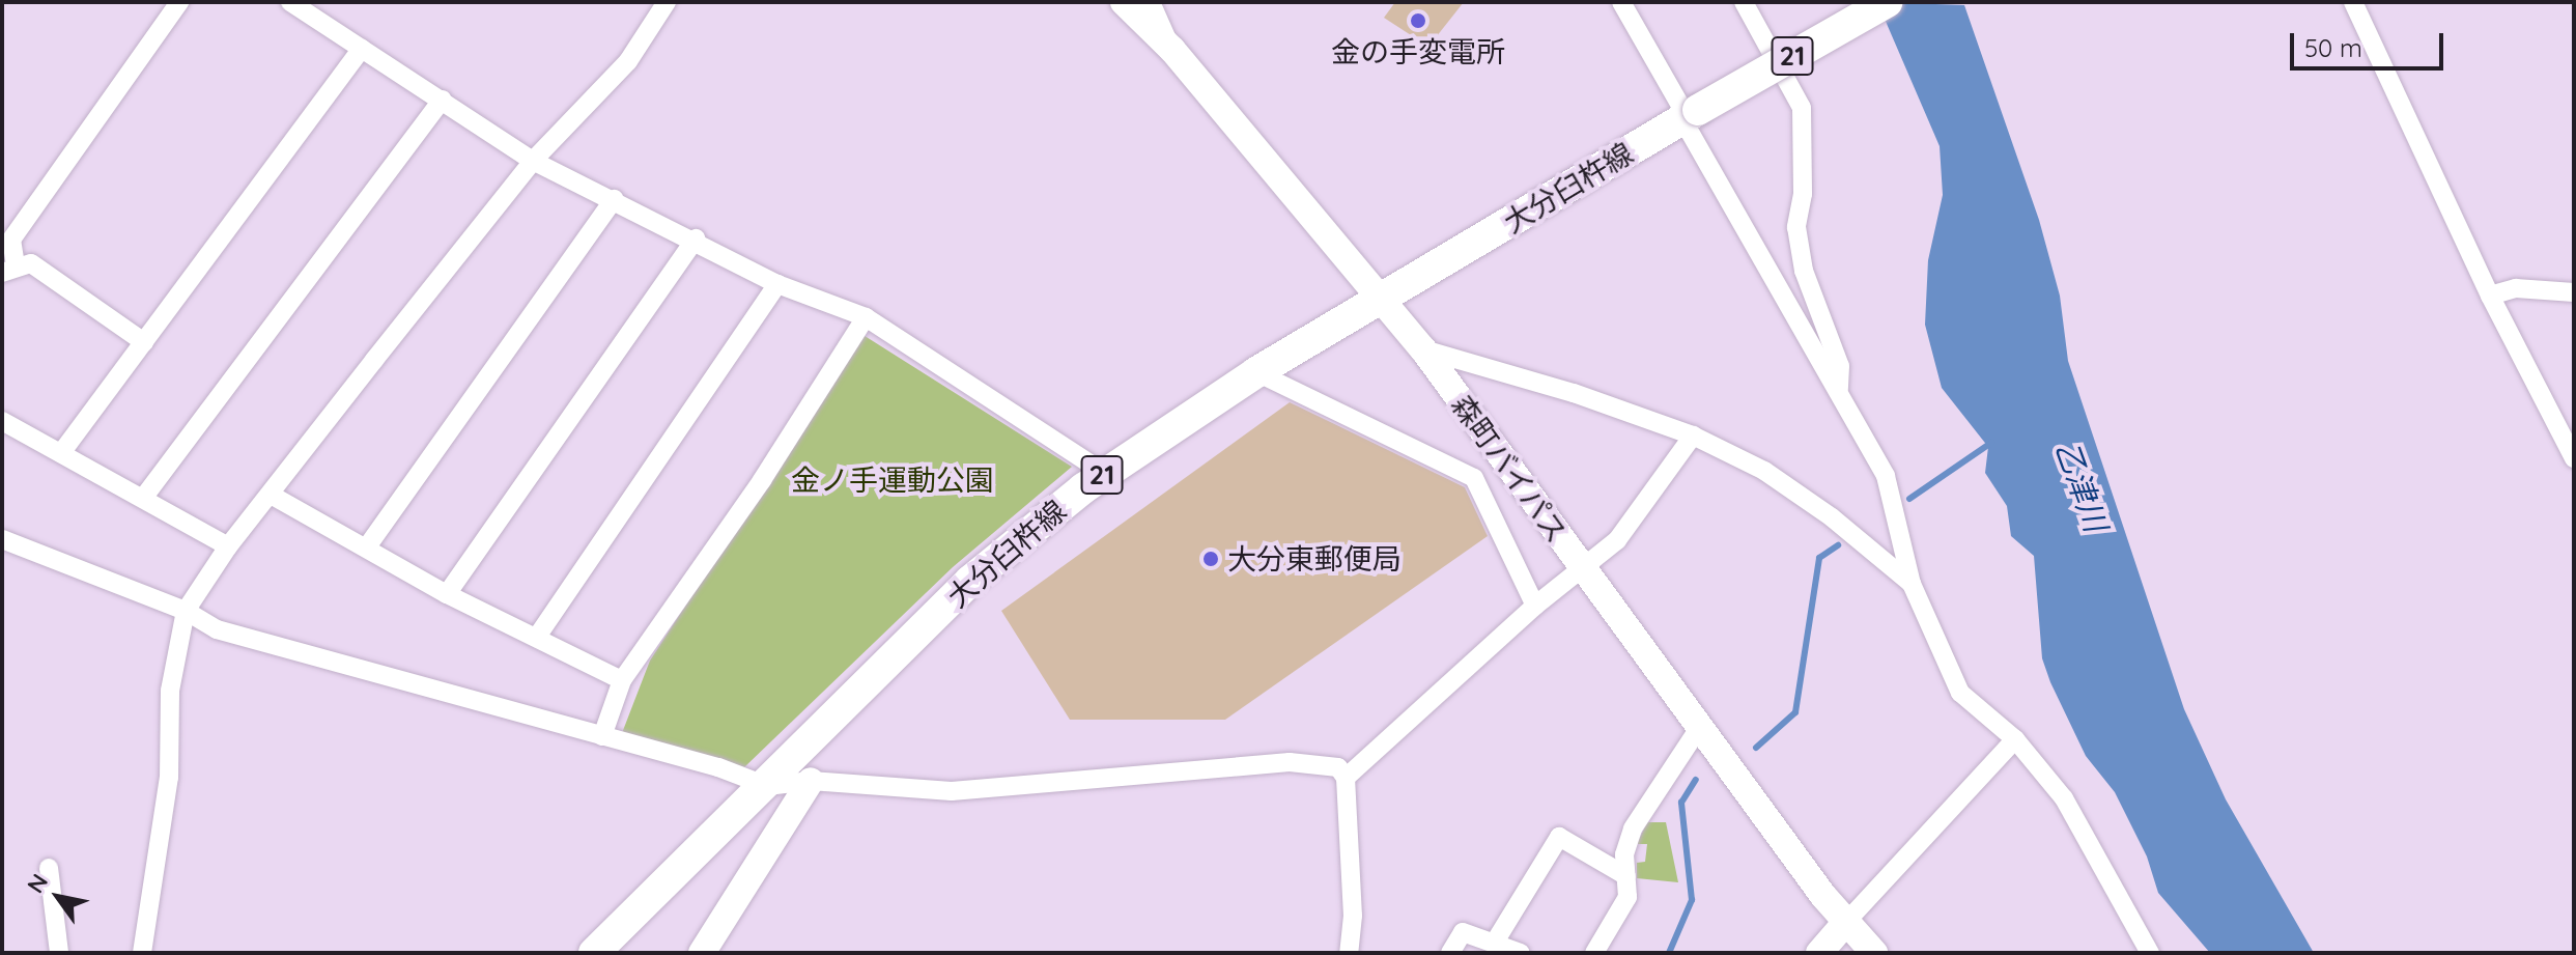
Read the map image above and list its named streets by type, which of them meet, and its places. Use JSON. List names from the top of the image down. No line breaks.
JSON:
{"streets":{"main road":["21","大分臼杵線","森町バイパス"]},"crossings":[["21","大分臼杵線"],["大分臼杵線","森町バイパス"]],"water":["乙津川"],"parks":["金ノ手運動公園"],"places":["金の手変電所","大分東郵便局"],"scale_bar":"50 m","north":"top left"}
